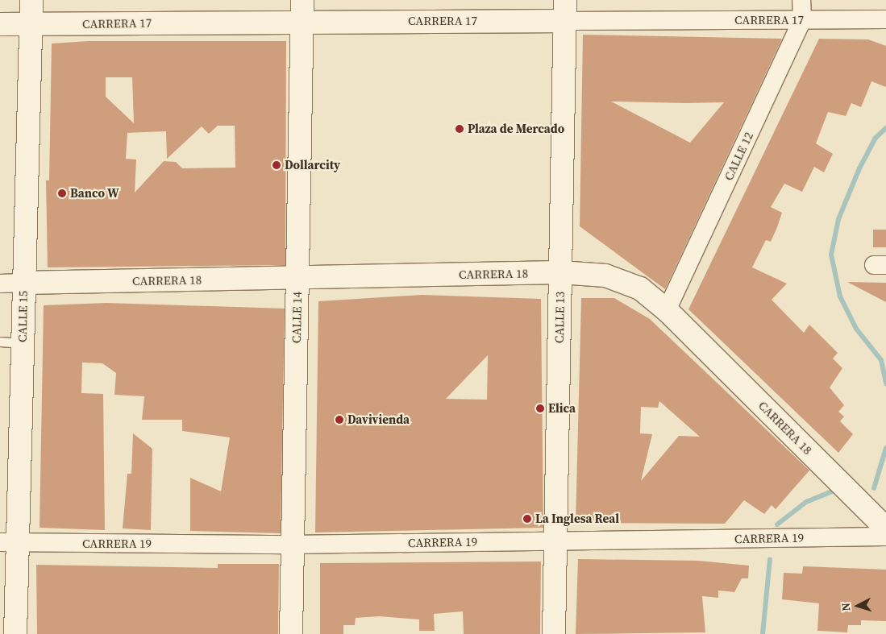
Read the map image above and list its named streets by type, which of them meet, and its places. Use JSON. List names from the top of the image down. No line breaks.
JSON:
{"streets":{"street":["CARRERA 17","CALLE 12","CARRERA 18","CALLE 15","CALLE 14","CALLE 13","CARRERA 19"]},"crossings":[["CARRERA 17","CALLE 12"],["CARRERA 17","CALLE 15"],["CARRERA 17","CALLE 14"],["CARRERA 17","CALLE 13"],["CALLE 12","CARRERA 18"],["CARRERA 18","CALLE 15"],["CARRERA 18","CALLE 14"],["CARRERA 18","CALLE 13"],["CALLE 15","CARRERA 19"],["CALLE 14","CARRERA 19"],["CALLE 13","CARRERA 19"]],"places":["Plaza de Mercado","Dollarcity","Banco W","Elica","Davivienda","La Inglesa Real"],"north":"left"}
